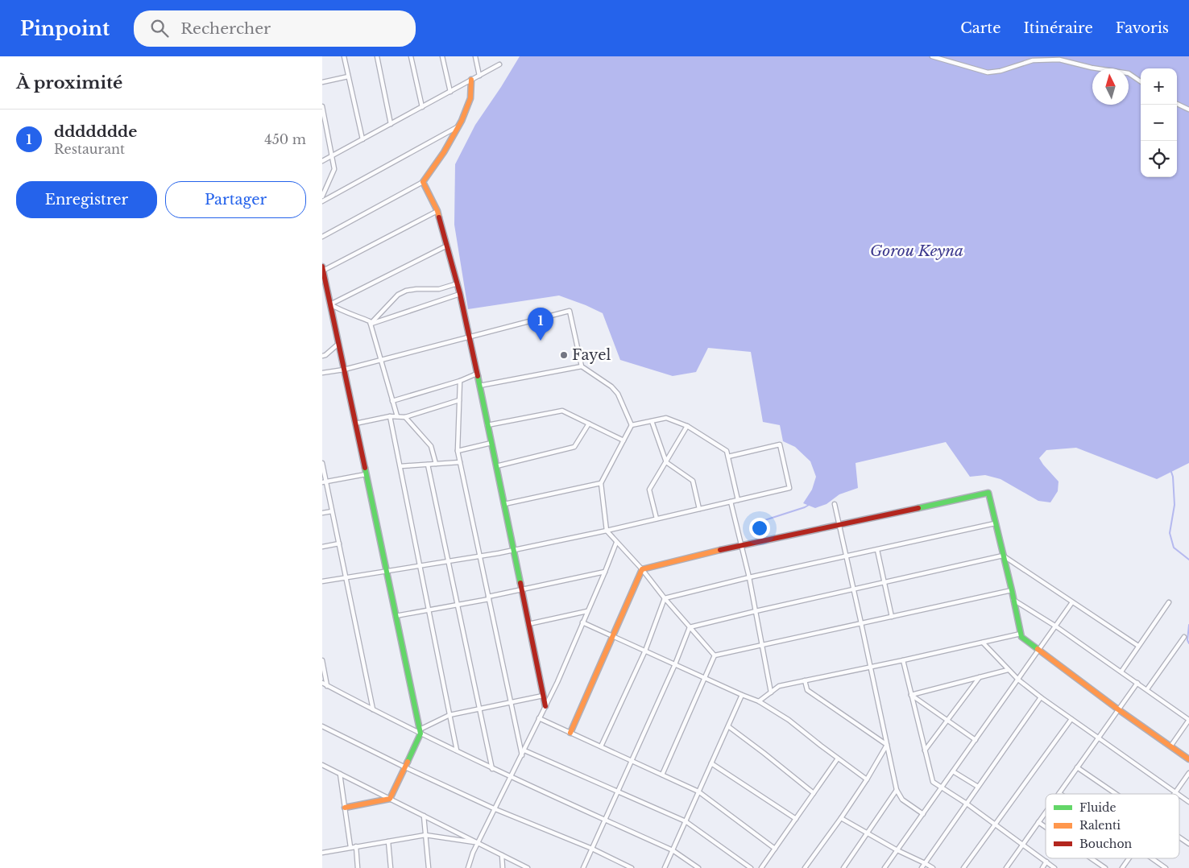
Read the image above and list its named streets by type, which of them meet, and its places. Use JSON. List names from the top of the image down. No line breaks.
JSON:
{"water":["Gorou Keyna"],"places":["Fayel"],"legend":["Fluide","Ralenti","Bouchon"],"north":"top","page":{"header":"Pinpoint","search":"Rechercher","nav":["Carte","Itinéraire","Favoris"],"heading":"À proximité","map_buttons":["+","−"],"list":[{"mark":"1","name":"ddddddde","note":"Restaurant","value":"450 m"}],"buttons":["Enregistrer","Partager"],"pins":"1"}}
